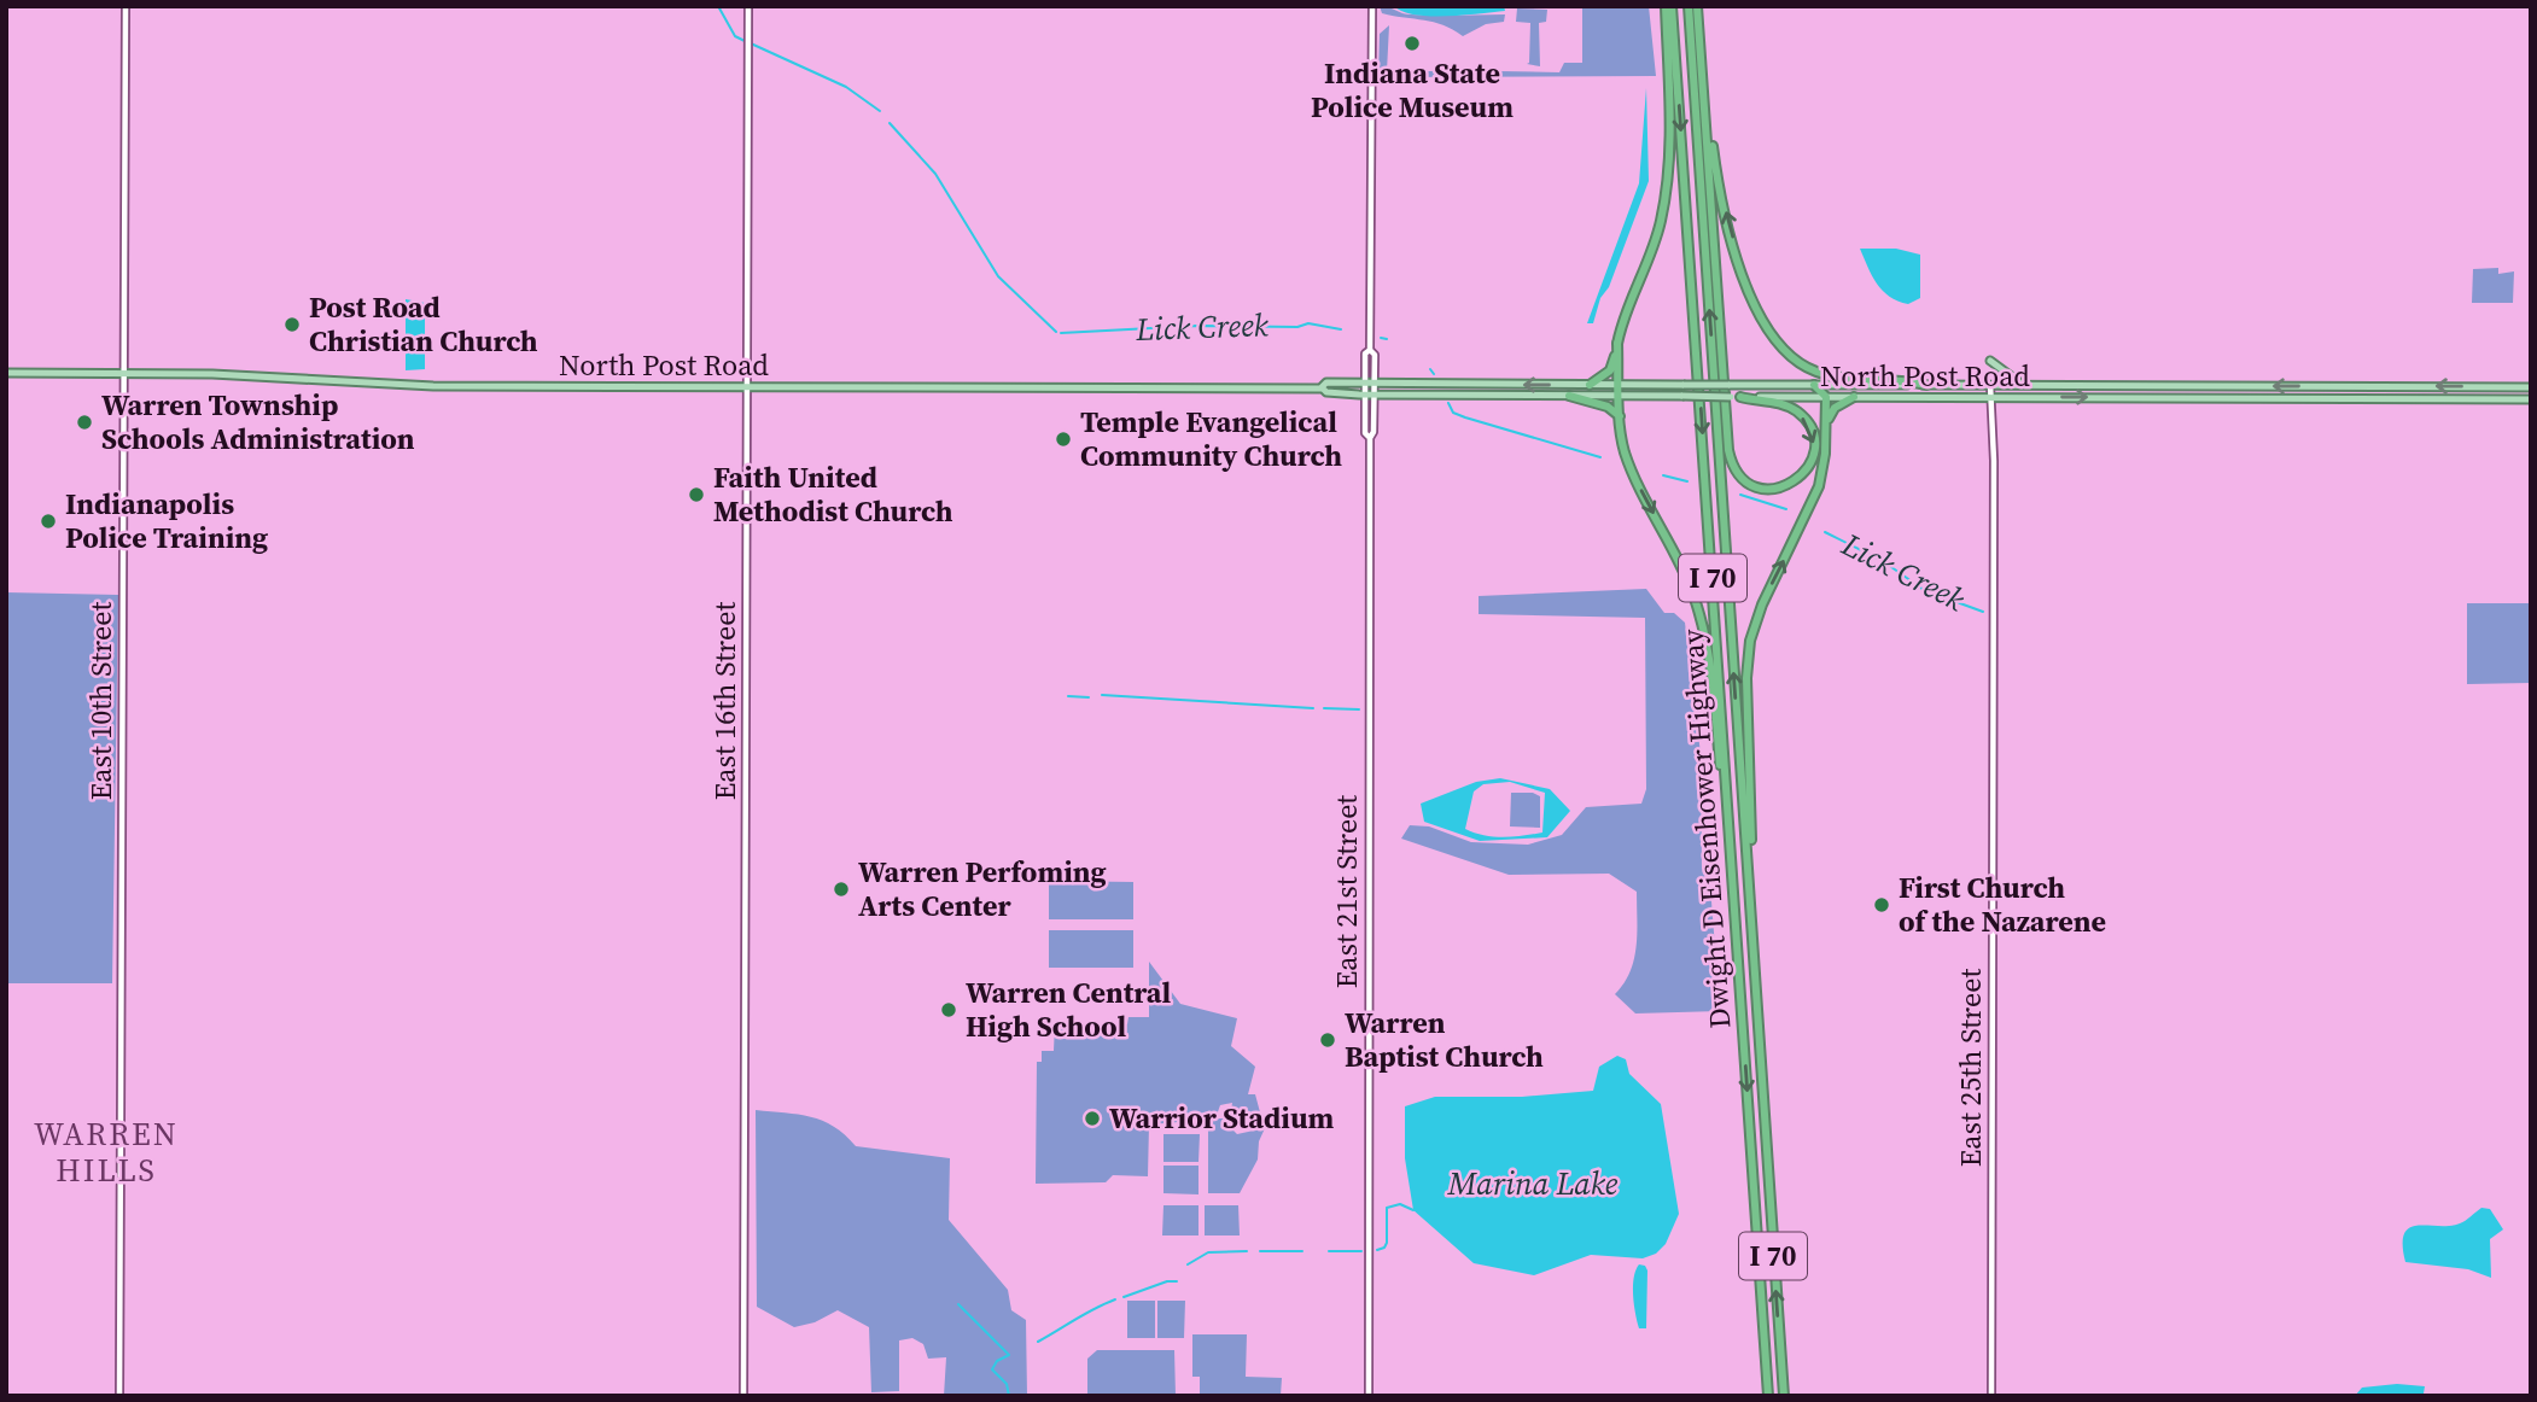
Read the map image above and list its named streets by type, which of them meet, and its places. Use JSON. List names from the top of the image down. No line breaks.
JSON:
{"streets":{"highway":["I 70","Dwight D Eisenhower Highway"],"main road":["North Post Road","East 10th Street","East 16th Street","East 21st Street","East 25th Street"]},"crossings":[["North Post Road","East 10th Street"],["North Post Road","East 16th Street"],["North Post Road","East 21st Street"],["North Post Road","East 25th Street"]],"districts":["WARREN HILLS"],"water":["Lick Creek","Marina Lake"],"places":["Indiana State Police Museum","Post Road Christian Church","Warren Township Schools Administration","Temple Evangelical Community Church","Faith United Methodist Church","Indianapolis Police Training","Warren Perfoming Arts Center","First Church of the Nazarene","Warren Central High School","Warren Baptist Church","Warrior Stadium"]}
